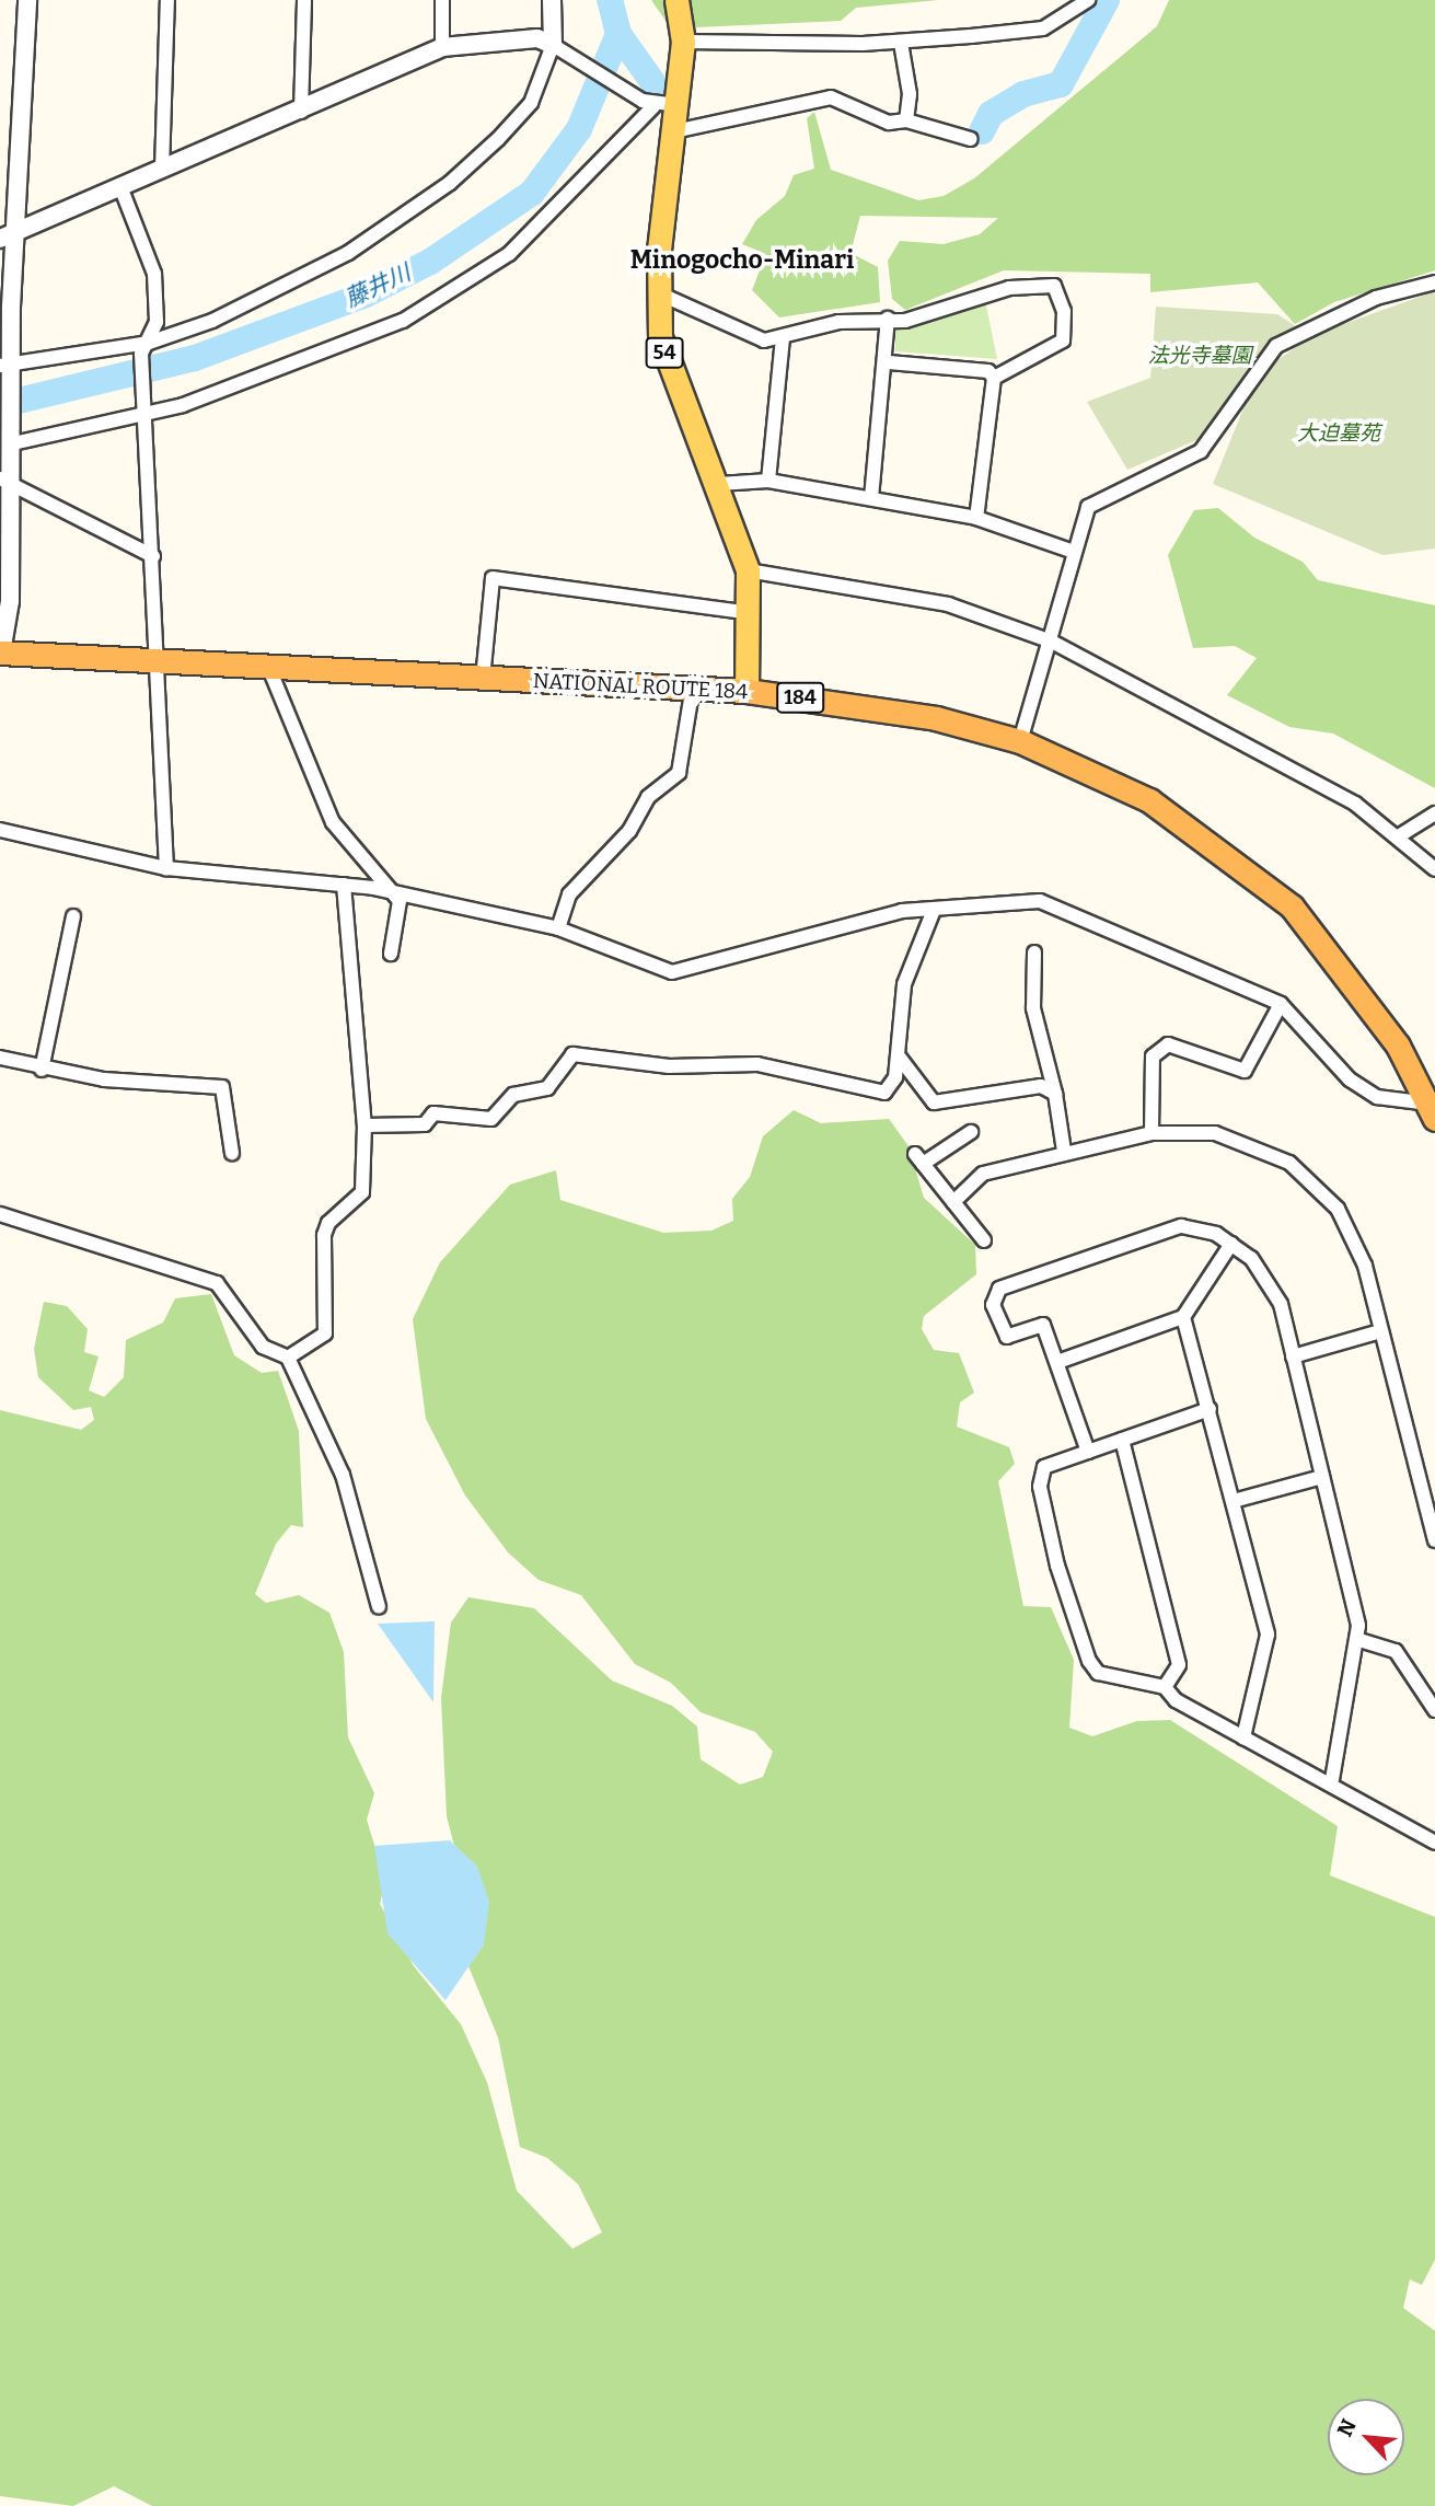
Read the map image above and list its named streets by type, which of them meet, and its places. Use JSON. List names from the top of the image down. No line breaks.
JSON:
{"streets":{"highway":["NATIONAL ROUTE 184","184"],"main road":["54"]},"crossings":[["54","NATIONAL ROUTE 184"]],"districts":["Minogocho-Minari"],"water":["藤井川"],"parks":["法光寺墓園","大迫墓苑"],"north":"top left"}
